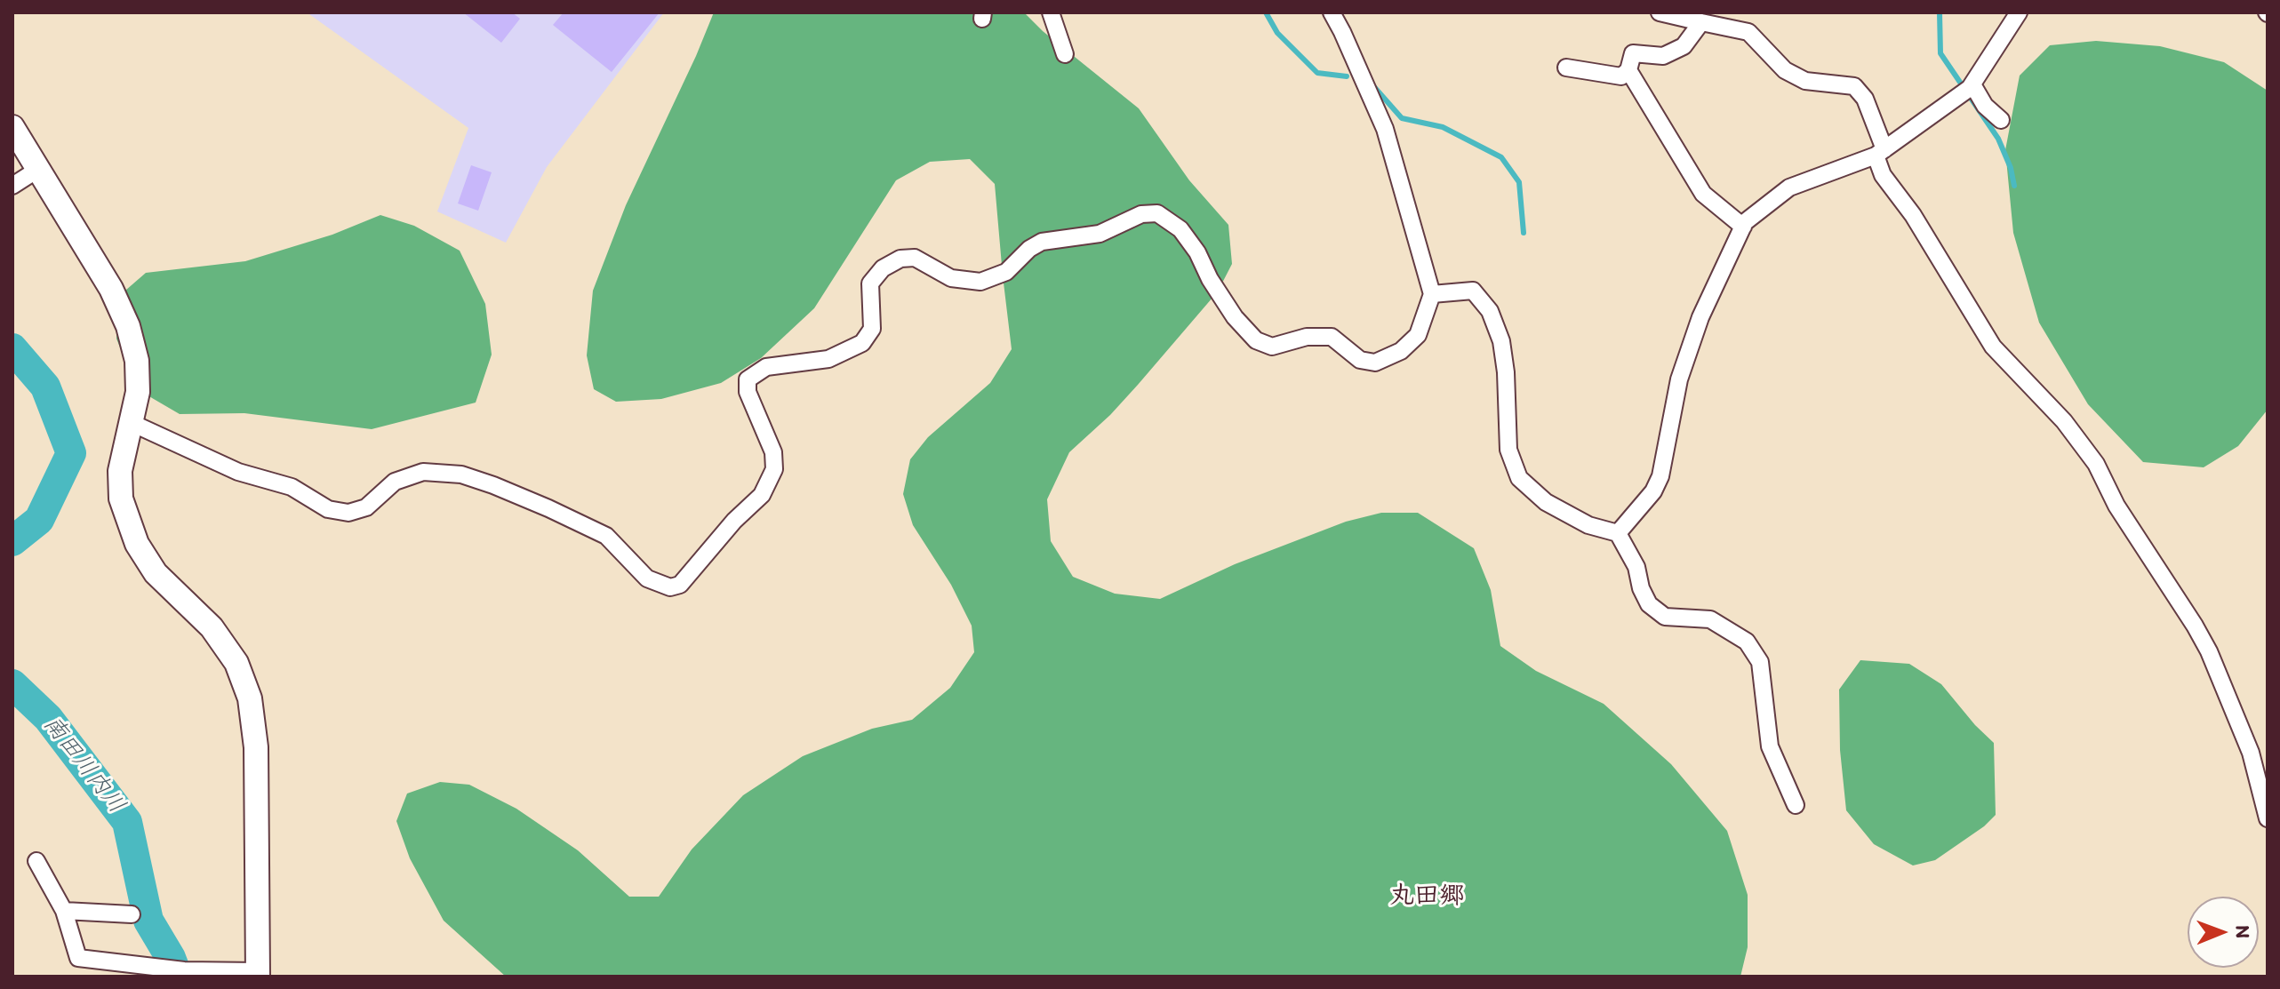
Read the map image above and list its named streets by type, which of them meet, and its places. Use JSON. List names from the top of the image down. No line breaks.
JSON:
{"districts":["丸田郷"],"water":["南田川内川"],"north":"right"}
